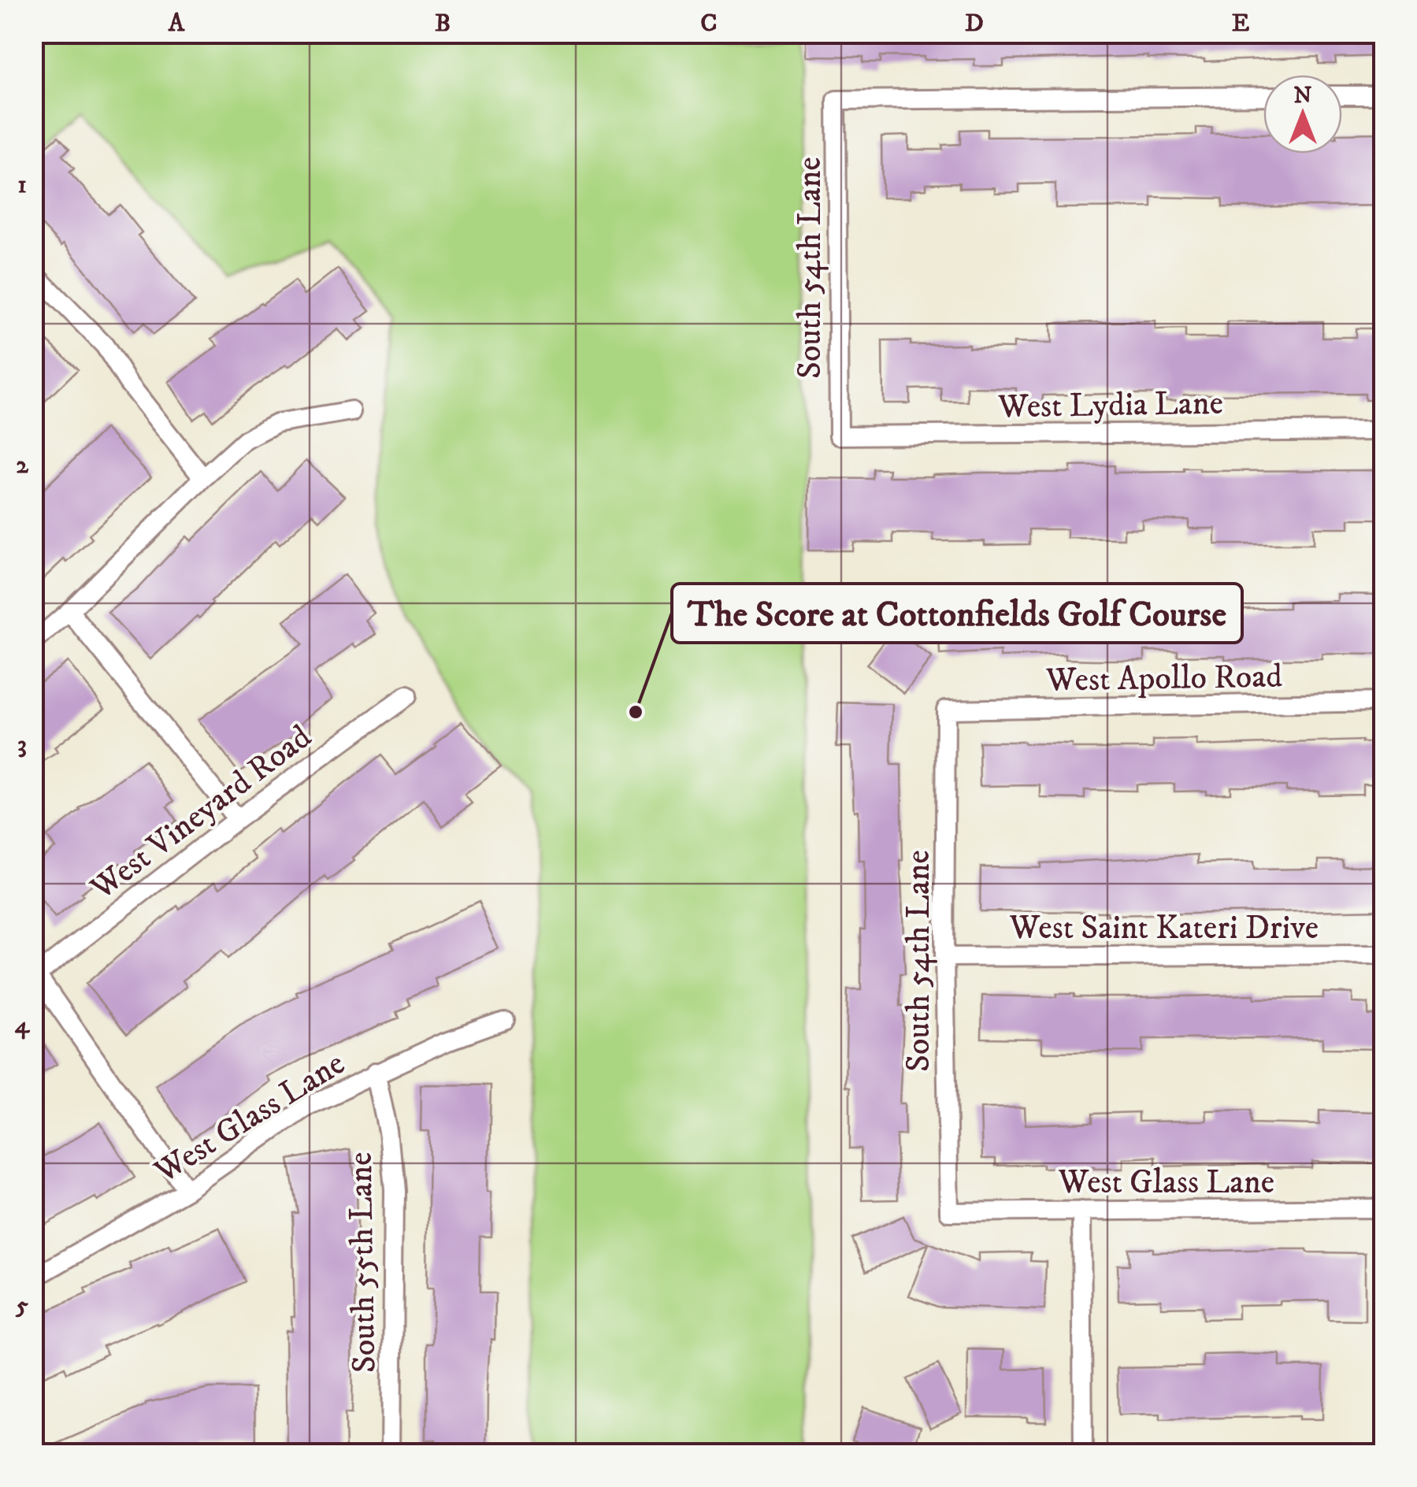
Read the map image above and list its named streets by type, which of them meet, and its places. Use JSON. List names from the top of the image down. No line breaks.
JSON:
{"streets":{"street":["South 54th Lane","West Lydia Lane","West Apollo Road","West Vineyard Road","West Saint Kateri Drive","West Glass Lane","South 55th Lane"]},"crossings":[["South 54th Lane","West Lydia Lane"],["South 54th Lane","West Apollo Road"],["South 54th Lane","West Saint Kateri Drive"],["South 54th Lane","West Glass Lane"],["West Glass Lane","South 55th Lane"]],"places":["The Score at Cottonfields Golf Course"],"north":"top","grid":{"columns":["A","B","C","D","E"],"rows":["1","2","3","4","5"]}}
